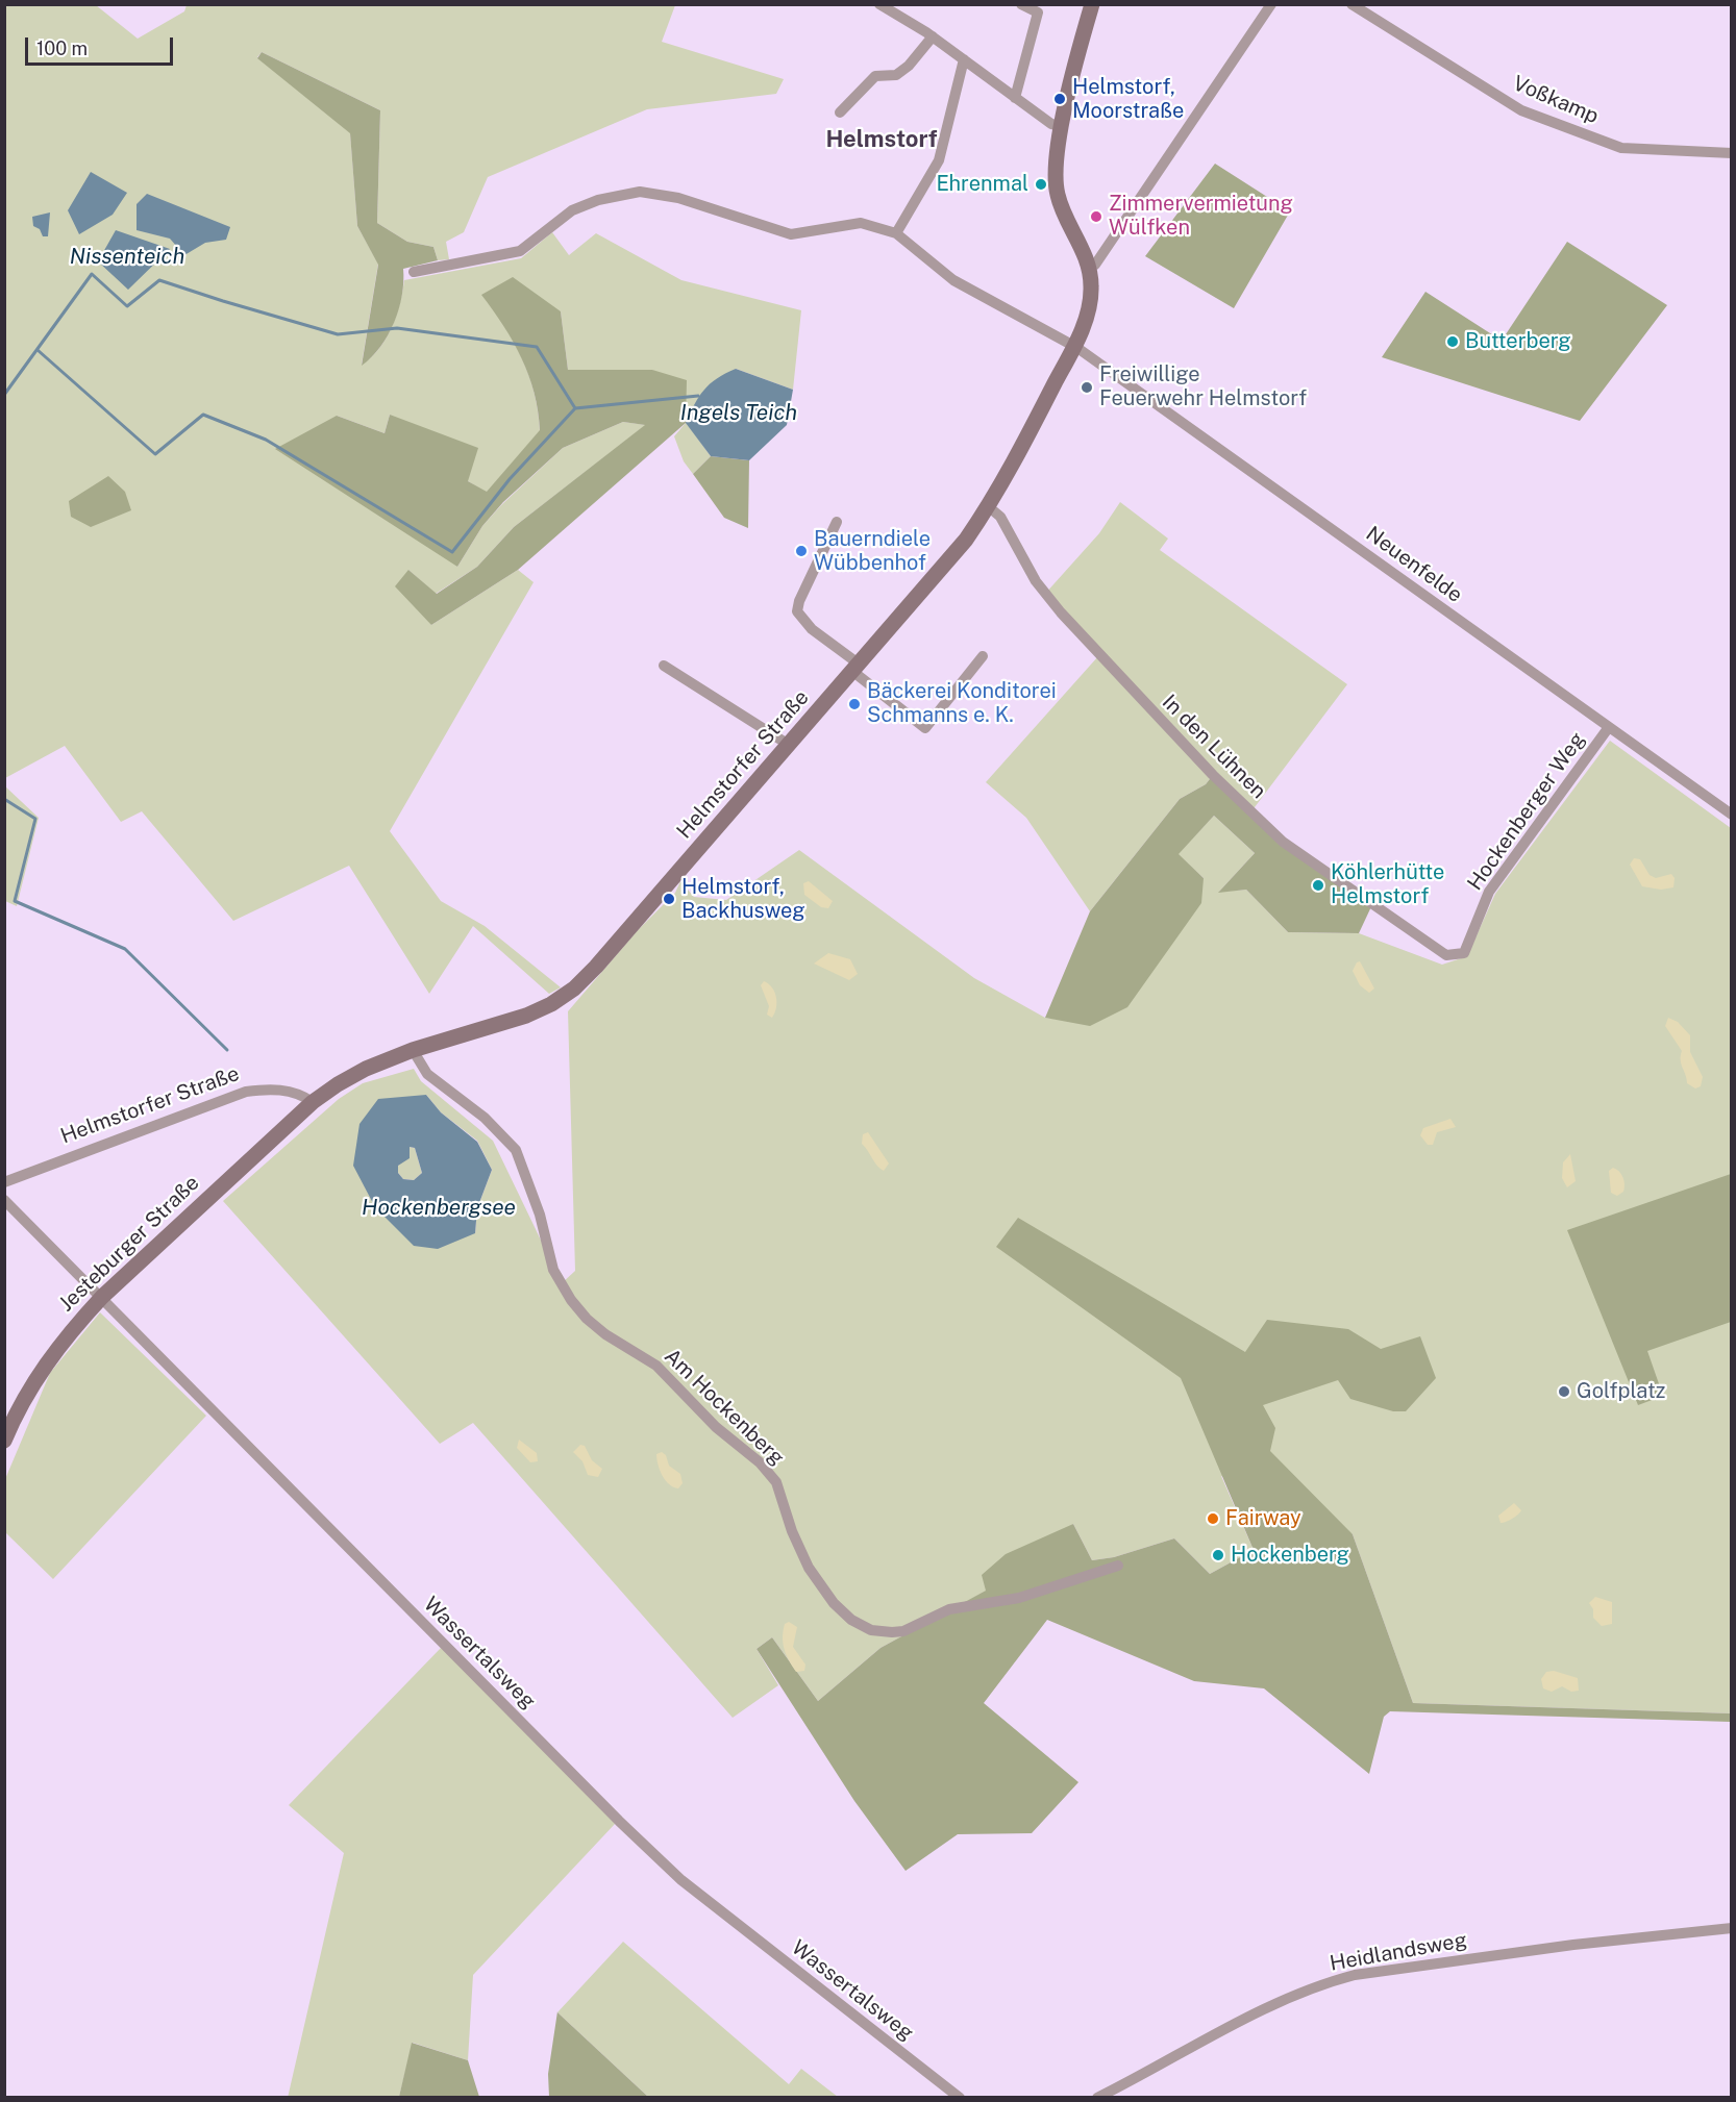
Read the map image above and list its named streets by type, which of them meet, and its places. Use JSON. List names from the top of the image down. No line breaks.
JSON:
{"streets":{"main road":["Helmstorfer Straße","Jesteburger Straße"],"street":["Voßkamp","Neuenfelde","In den Lühnen","Hockenberger Weg","Am Hockenberg","Wassertalsweg","Heidlandsweg"]},"crossings":[["Neuenfelde","Helmstorfer Straße"],["Neuenfelde","Hockenberger Weg"],["In den Lühnen","Helmstorfer Straße"],["In den Lühnen","Hockenberger Weg"],["Helmstorfer Straße","Jesteburger Straße"],["Helmstorfer Straße","Am Hockenberg"],["Jesteburger Straße","Wassertalsweg"]],"districts":["Helmstorf"],"water":["Nissenteich","Ingels Teich","Hockenbergsee"],"places":["Helmstorf, Moorstraße","Ehrenmal","Zimmervermietung Wülfken","Butterberg","Freiwillige Feuerwehr Helmstorf","Bauerndiele Wübbenhof","Bäckerei Konditorei Schmanns e. K.","Köhlerhütte Helmstorf","Helmstorf, Backhusweg","Golfplatz","Fairway","Hockenberg"],"scale_bar":"100 m"}
